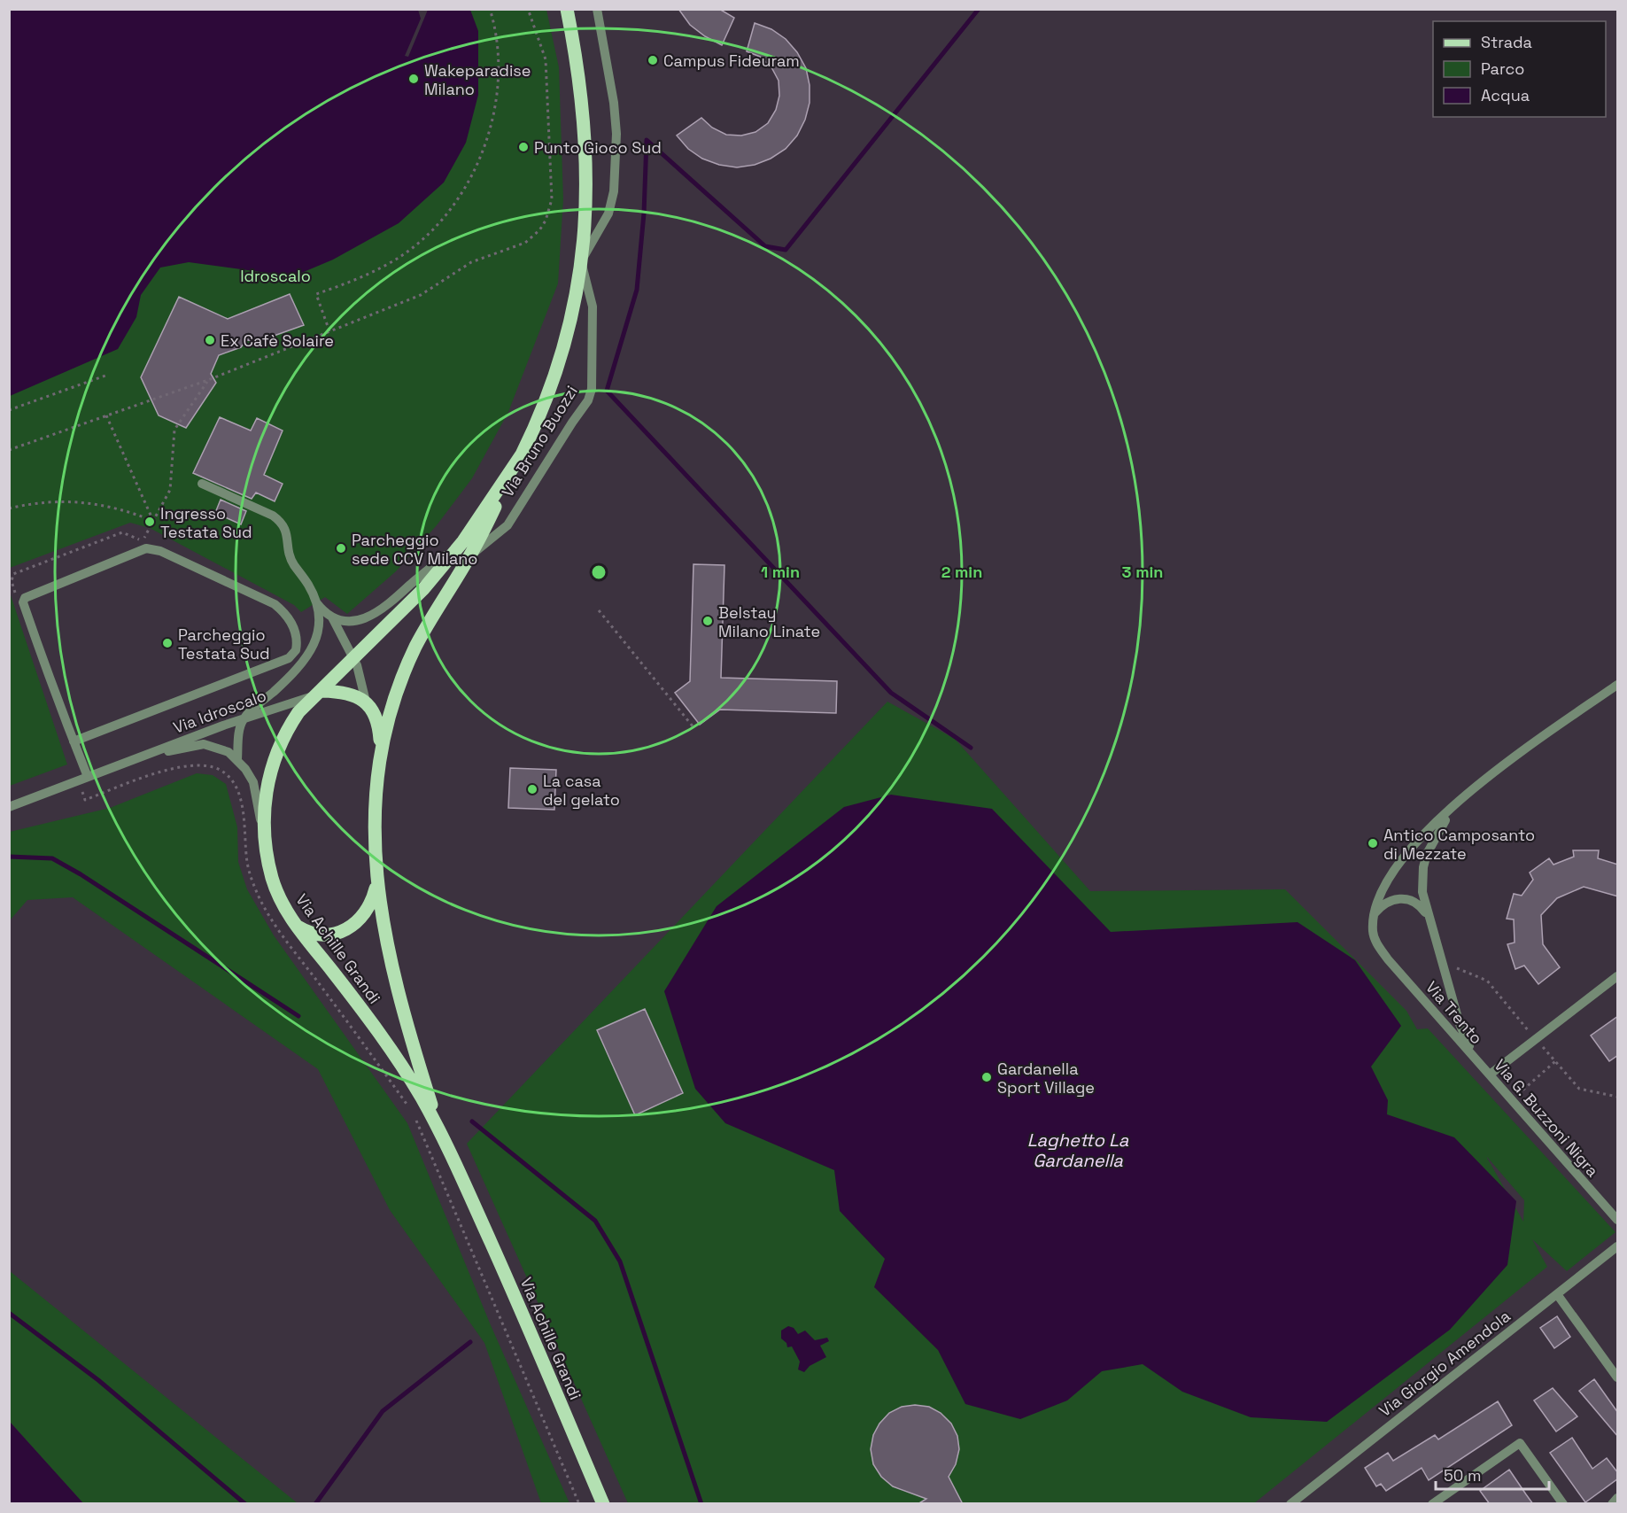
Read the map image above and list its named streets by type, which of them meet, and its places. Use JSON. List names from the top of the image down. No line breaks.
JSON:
{"streets":{"main road":["Via Bruno Buozzi","Via Achille Grandi"],"street":["Via Idroscalo","Via Trento","Via G. Buzzoni Nigra","Via Giorgio Amendola"]},"crossings":[["Via Bruno Buozzi","Via Idroscalo"],["Via Bruno Buozzi","Via Achille Grandi"],["Via Idroscalo","Via Achille Grandi"],["Via Trento","Via G. Buzzoni Nigra"]],"water":["Laghetto La Gardanella"],"parks":["Idroscalo"],"places":["Campus Fideuram","Wakeparadise Milano","Punto Gioco Sud","Ex Cafè Solaire","Ingresso Testata Sud","Parcheggio sede CCV Milano","Belstay Milano Linate","Parcheggio Testata Sud","La casa del gelato","Antico Camposanto di Mezzate","Gardanella Sport Village"],"legend":["Strada","Parco","Acqua"],"scale_bar":"50 m","rings":["1 min","2 min","3 min"]}
